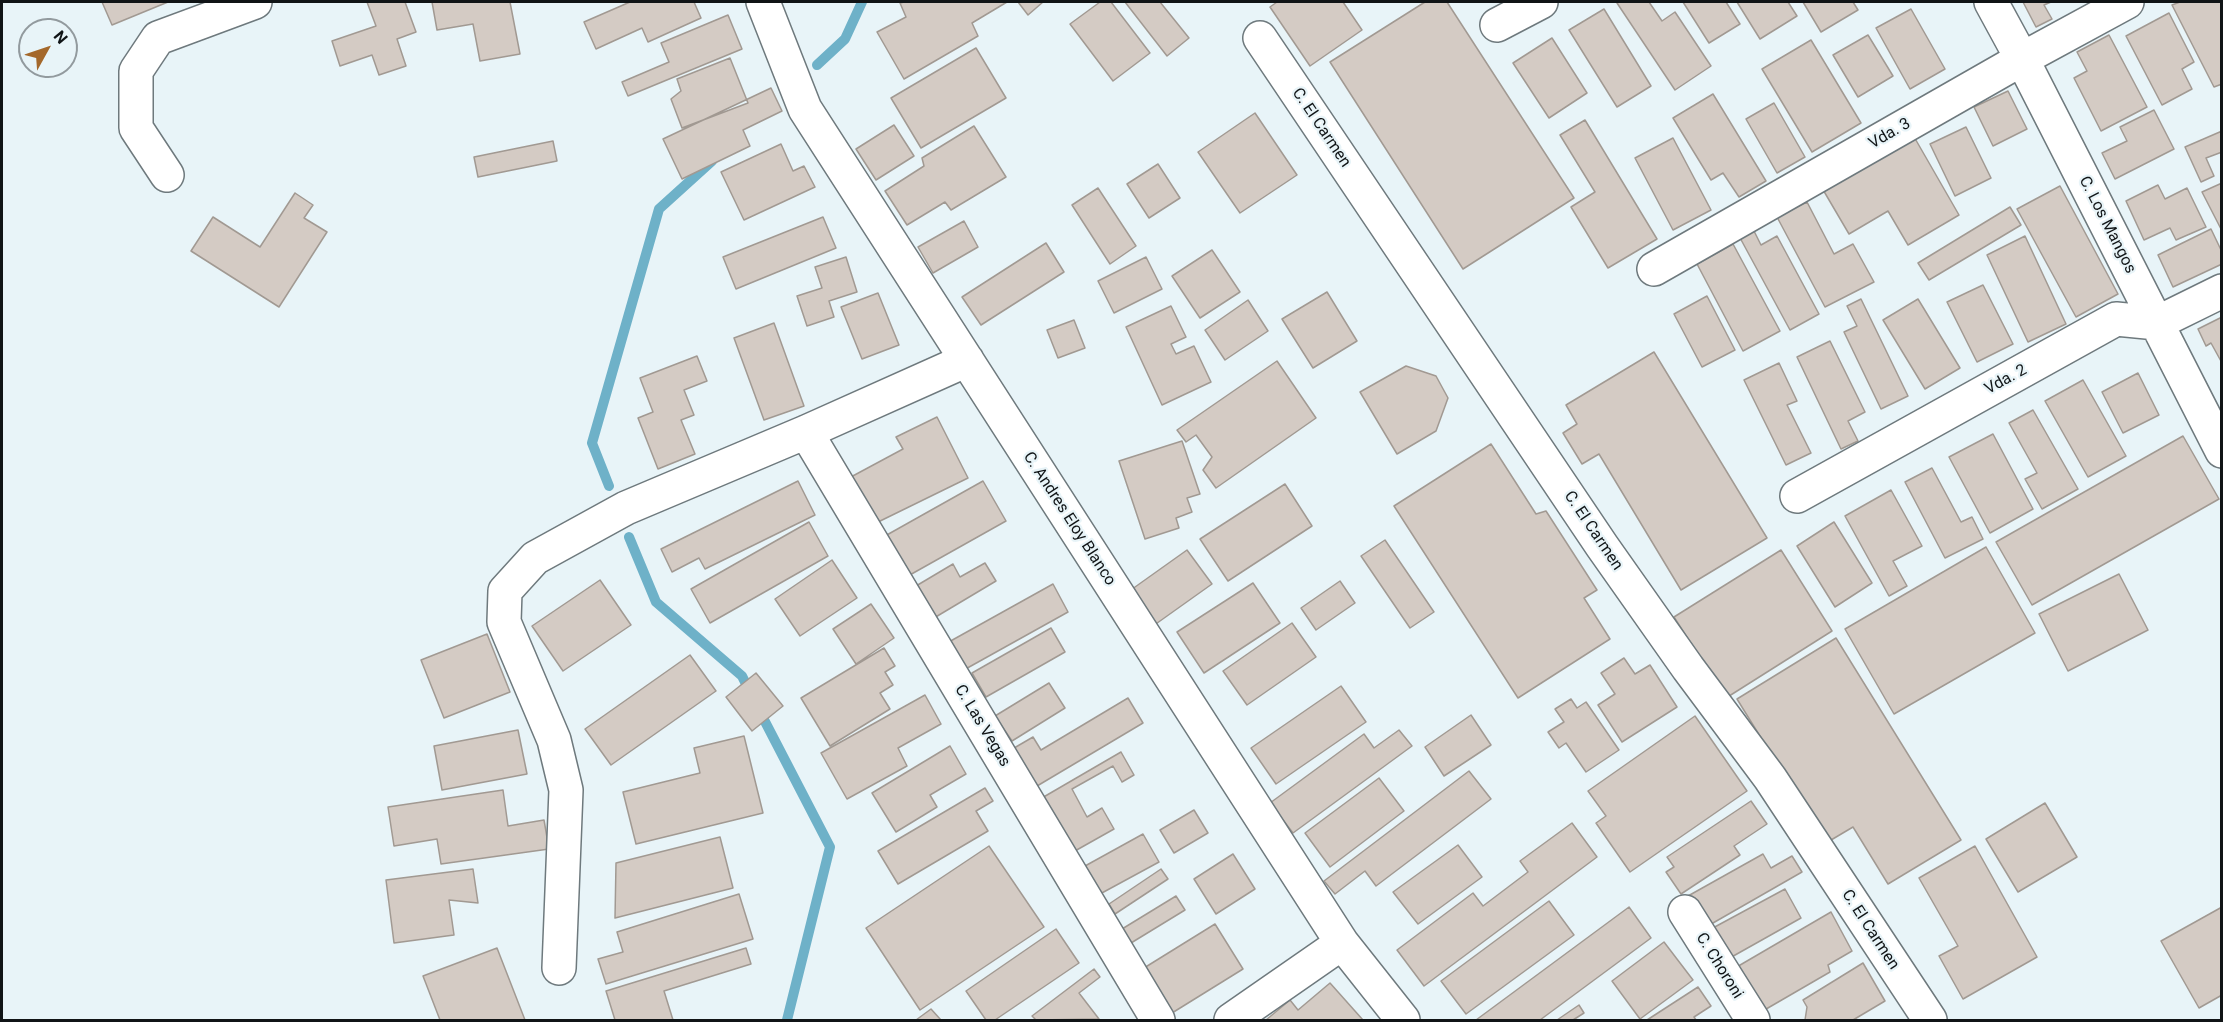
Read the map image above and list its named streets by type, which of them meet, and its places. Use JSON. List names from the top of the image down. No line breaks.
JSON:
{"streets":{"street":["C. El Carmen","Vda. 3","C. Los Mangos","Vda. 2","C. Andres Eloy Blanco","C. Las Vegas","C. Choroni"]},"crossings":[["Vda. 3","C. Los Mangos"],["C. Los Mangos","Vda. 2"]],"north":"top right"}
